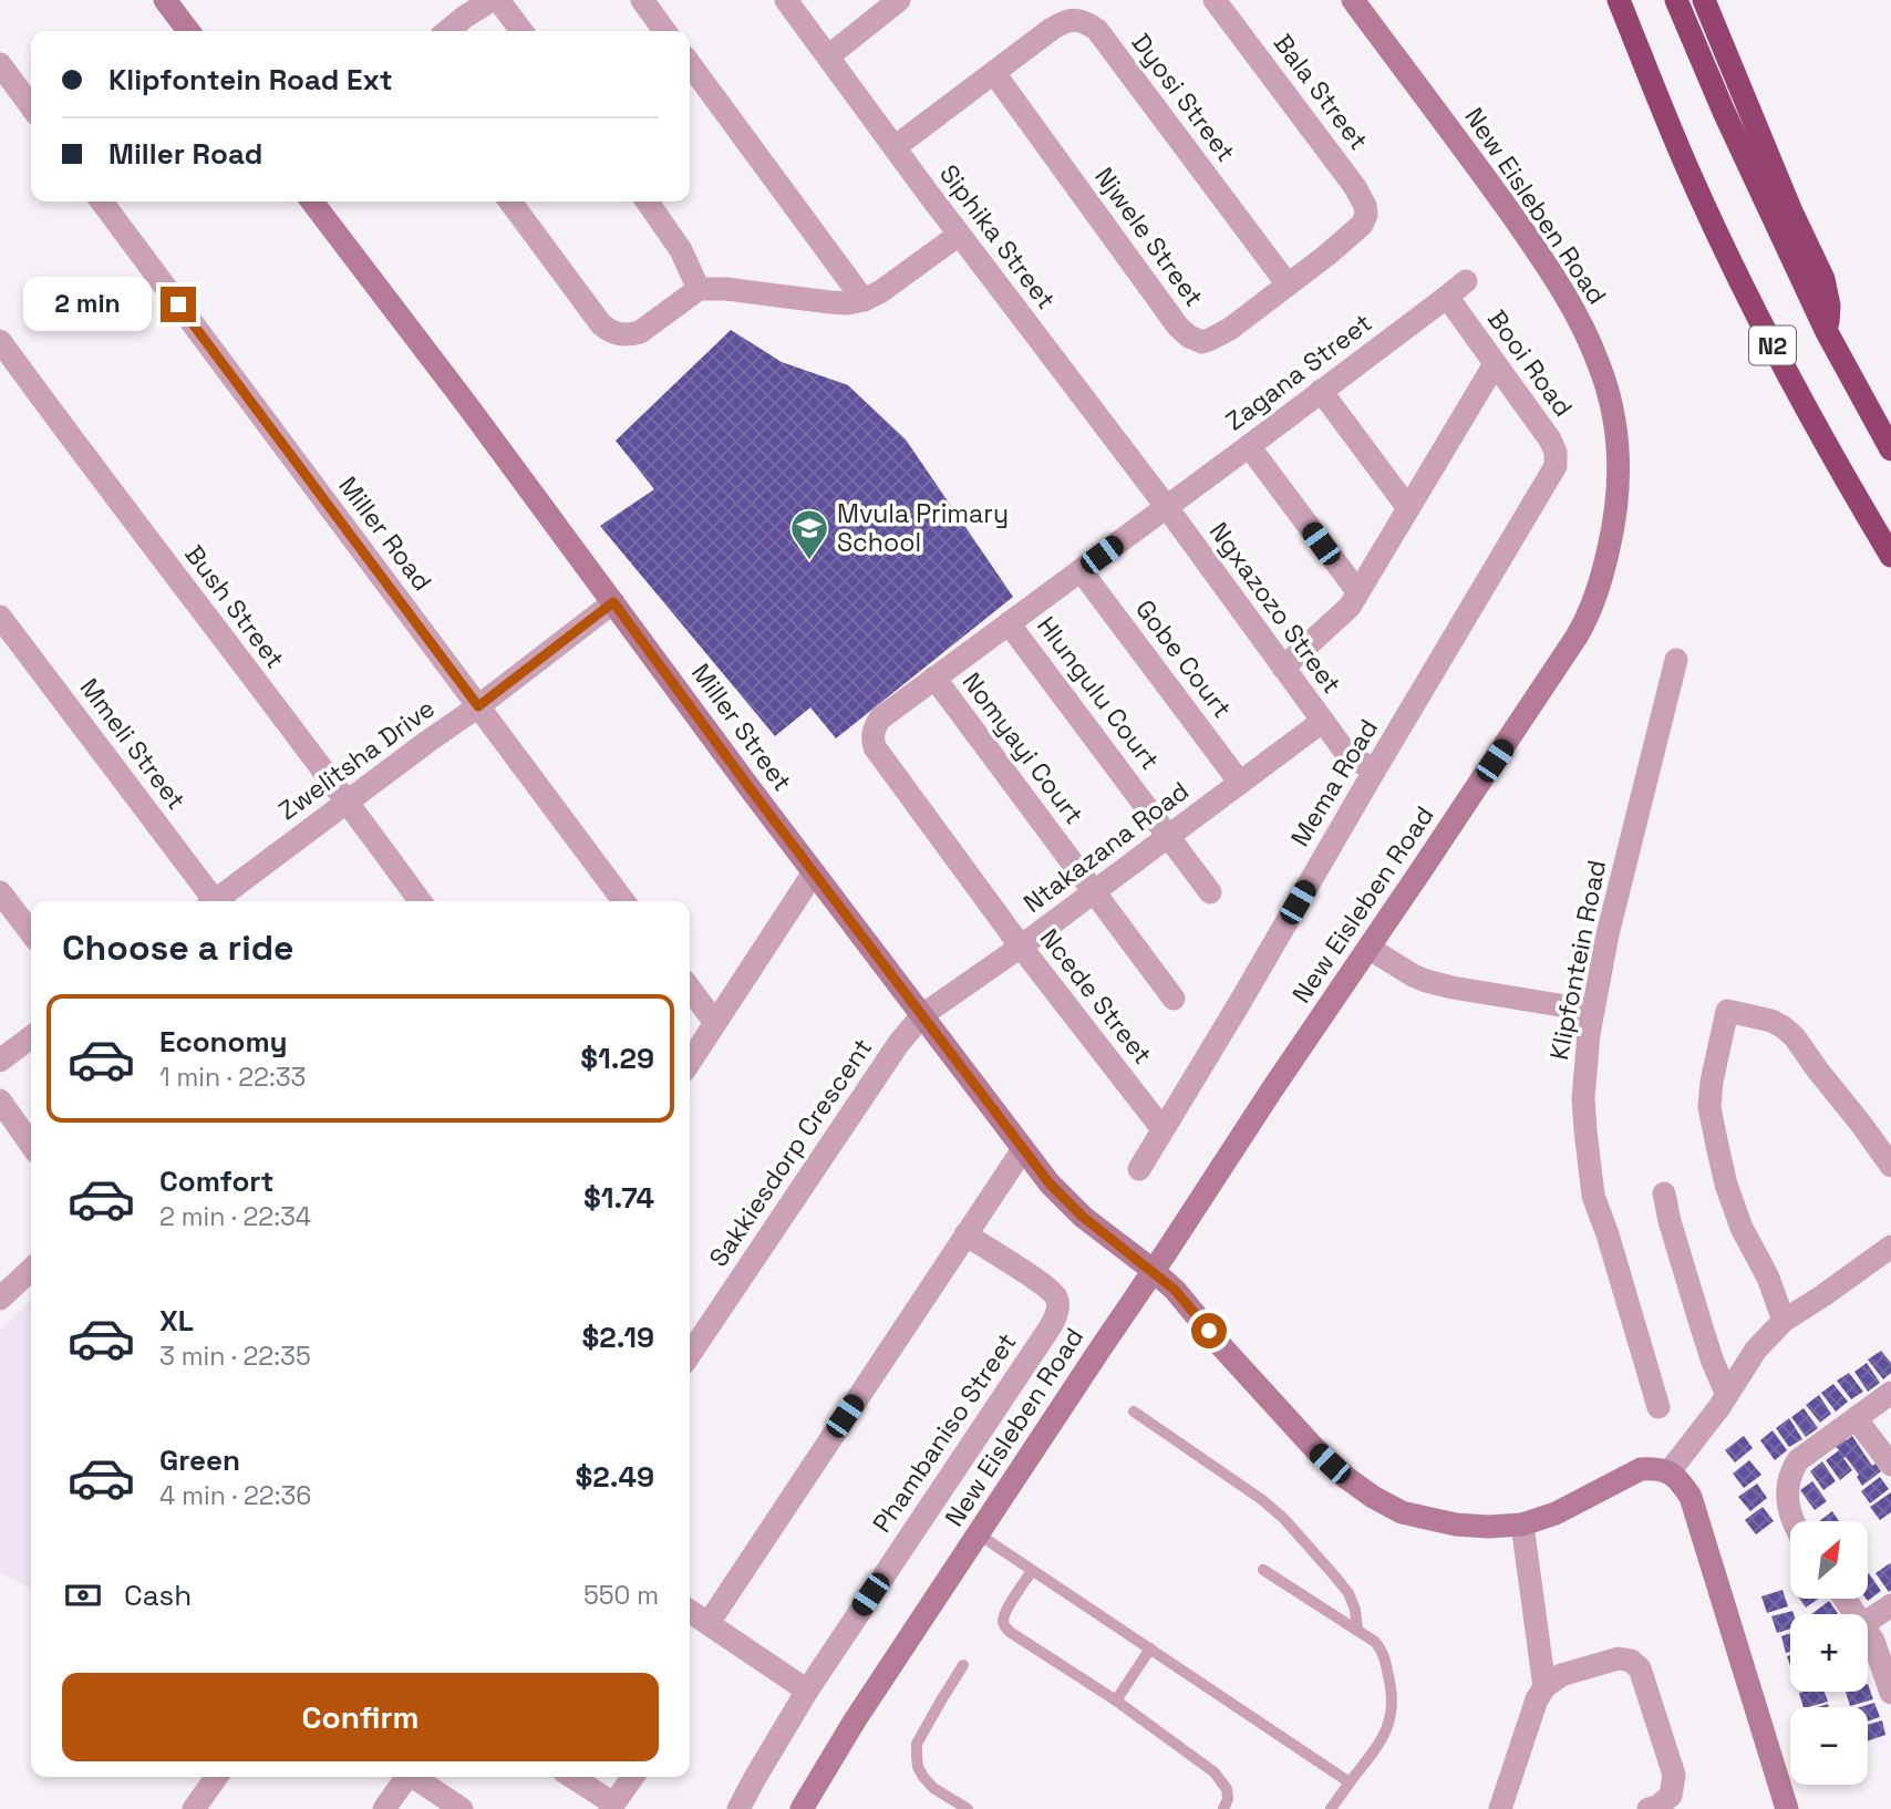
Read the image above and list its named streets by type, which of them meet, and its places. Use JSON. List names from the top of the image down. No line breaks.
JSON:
{"streets":{"highway":["N2"],"street":["Bala Street","Dyosi Street","New Eisleben Road","Siphika Street","Njwele Street","Booi Road","Zagana Street","Miller Road","Bush Street","Ngxazozo Street","Gobe Court","Hlungulu Court","Miller Street","Mmeli Street","Nomyayi Court","Zwelitsha Drive","Mema Road","Ntakazana Road","Klipfontein Road","Ncede Street","Sakkiesdorp Crescent","Phambaniso Street"]},"crossings":[["Bala Street","Njwele Street"],["Dyosi Street","Siphika Street"],["Dyosi Street","Njwele Street"],["New Eisleben Road","Miller Street"],["Siphika Street","Zagana Street"],["Siphika Street","Ngxazozo Street"],["Booi Road","Zagana Street"],["Booi Road","Mema Road"],["Zagana Street","Ngxazozo Street"],["Zagana Street","Gobe Court"],["Zagana Street","Hlungulu Court"],["Zagana Street","Nomyayi Court"],["Zagana Street","Ncede Street"],["Miller Road","Zwelitsha Drive"],["Bush Street","Zwelitsha Drive"],["Ngxazozo Street","Mema Road"],["Ngxazozo Street","Ntakazana Road"],["Gobe Court","Ntakazana Road"],["Hlungulu Court","Ntakazana Road"],["Miller Street","Zwelitsha Drive"],["Miller Street","Ntakazana Road"],["Miller Street","Sakkiesdorp Crescent"],["Nomyayi Court","Ntakazana Road"],["Mema Road","Ncede Street"],["Ntakazana Road","Ncede Street"],["Ntakazana Road","Sakkiesdorp Crescent"]],"places":{"school or university":["Mvula Primary School"]},"north":"top right","page":{"banner":["Klipfontein Road Ext","Miller Road"],"bubble":"2 min","heading":"Choose a ride","list":[{"name":"Economy","note":"1 min · 22:33","value":"$1.29"},{"name":"Comfort","note":"2 min · 22:34","value":"$1.74"},{"name":"XL","note":"3 min · 22:35","value":"$2.19"},{"name":"Green","note":"4 min · 22:36","value":"$2.49"}],"map_buttons":["+","−"],"pay":["Cash","550 m"],"buttons":"Confirm"}}
